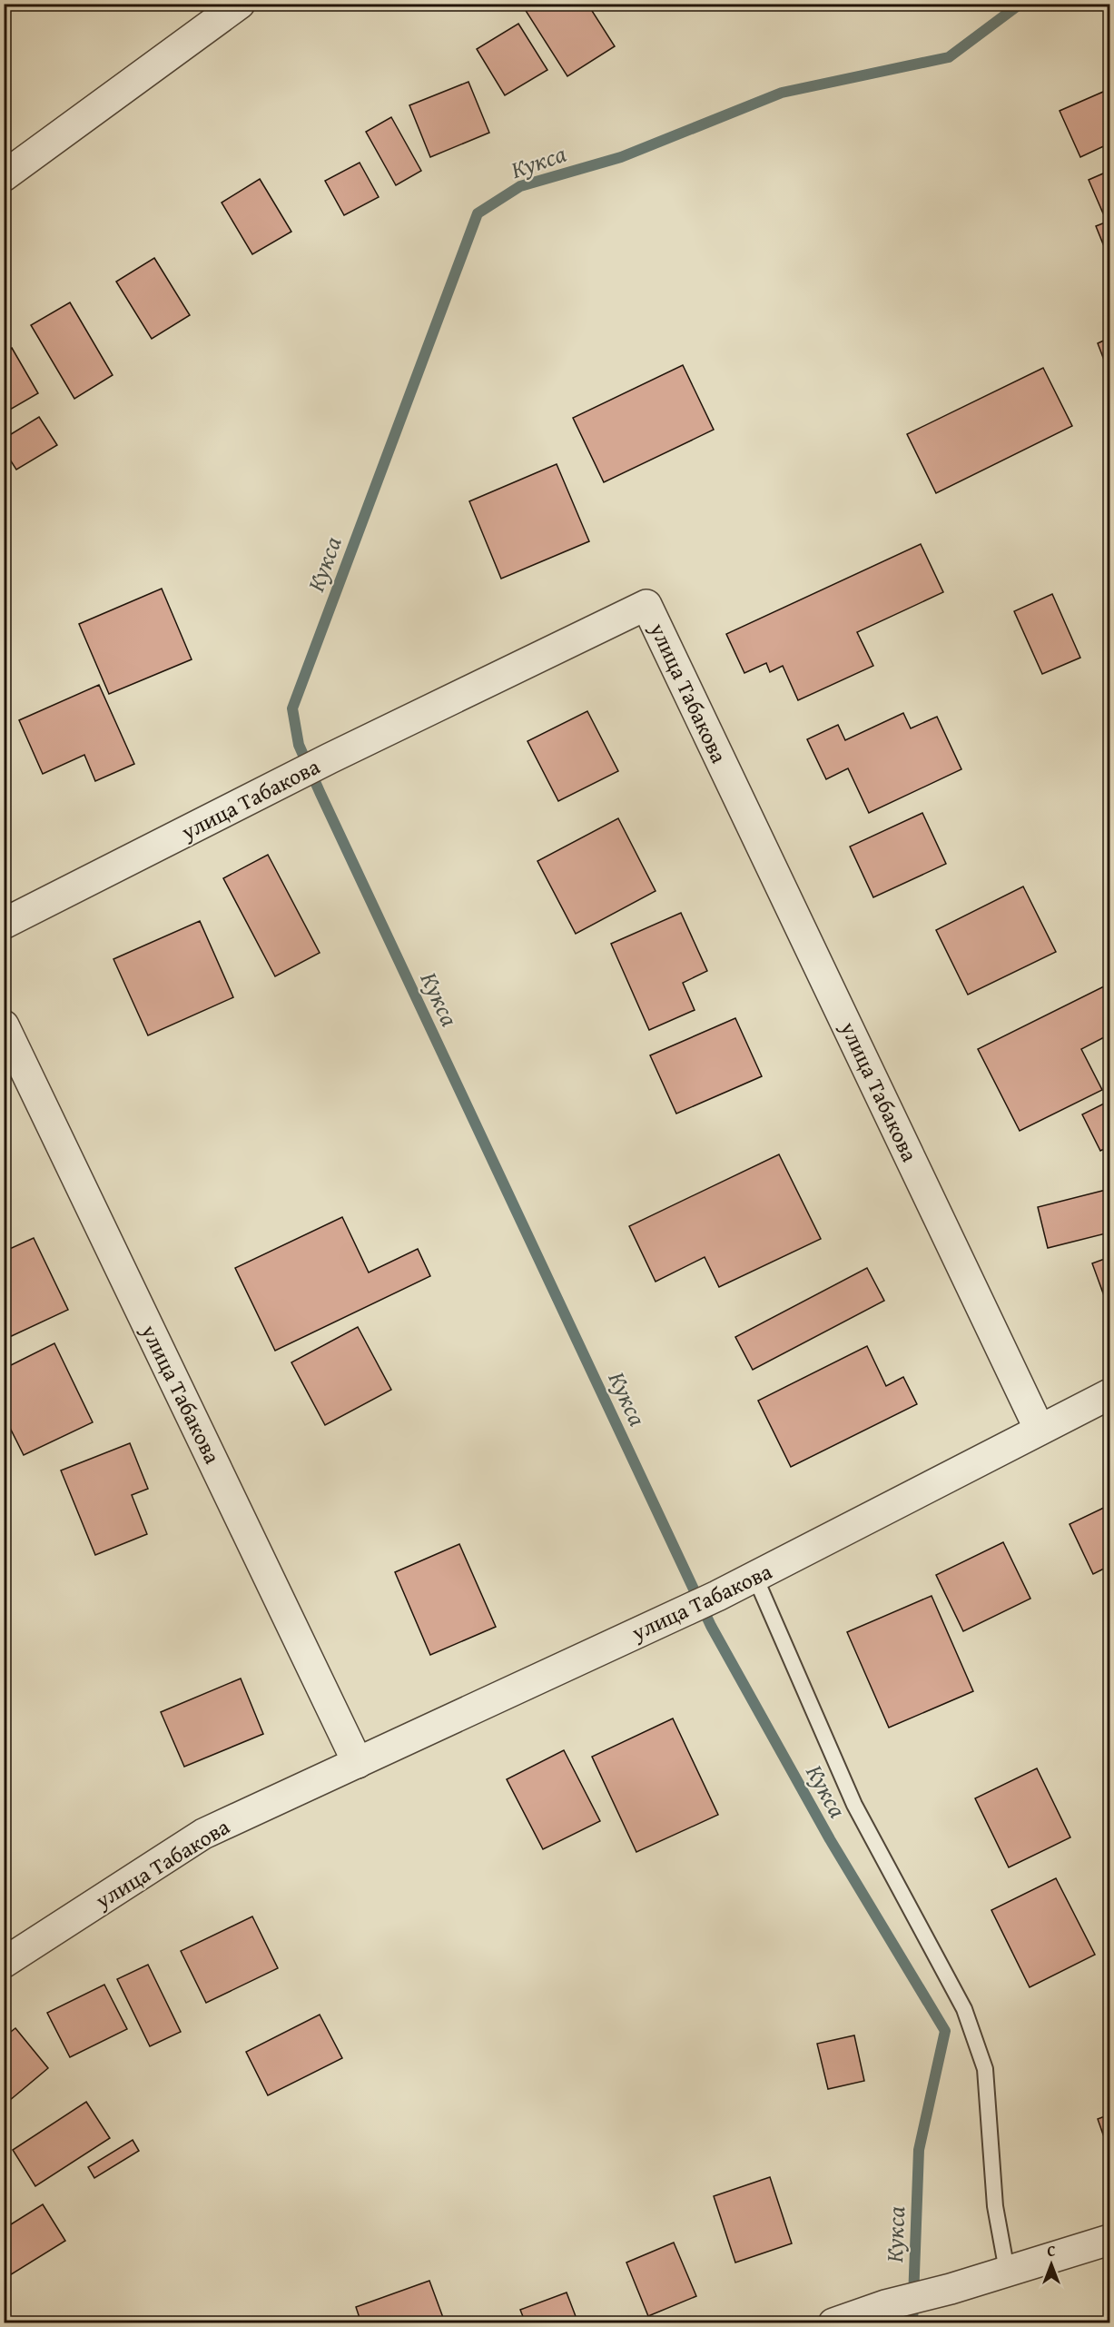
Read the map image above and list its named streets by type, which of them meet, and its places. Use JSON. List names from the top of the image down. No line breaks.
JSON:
{"streets":{"street":["улица Табакова"]},"water":["Кукса"],"north":"top"}
